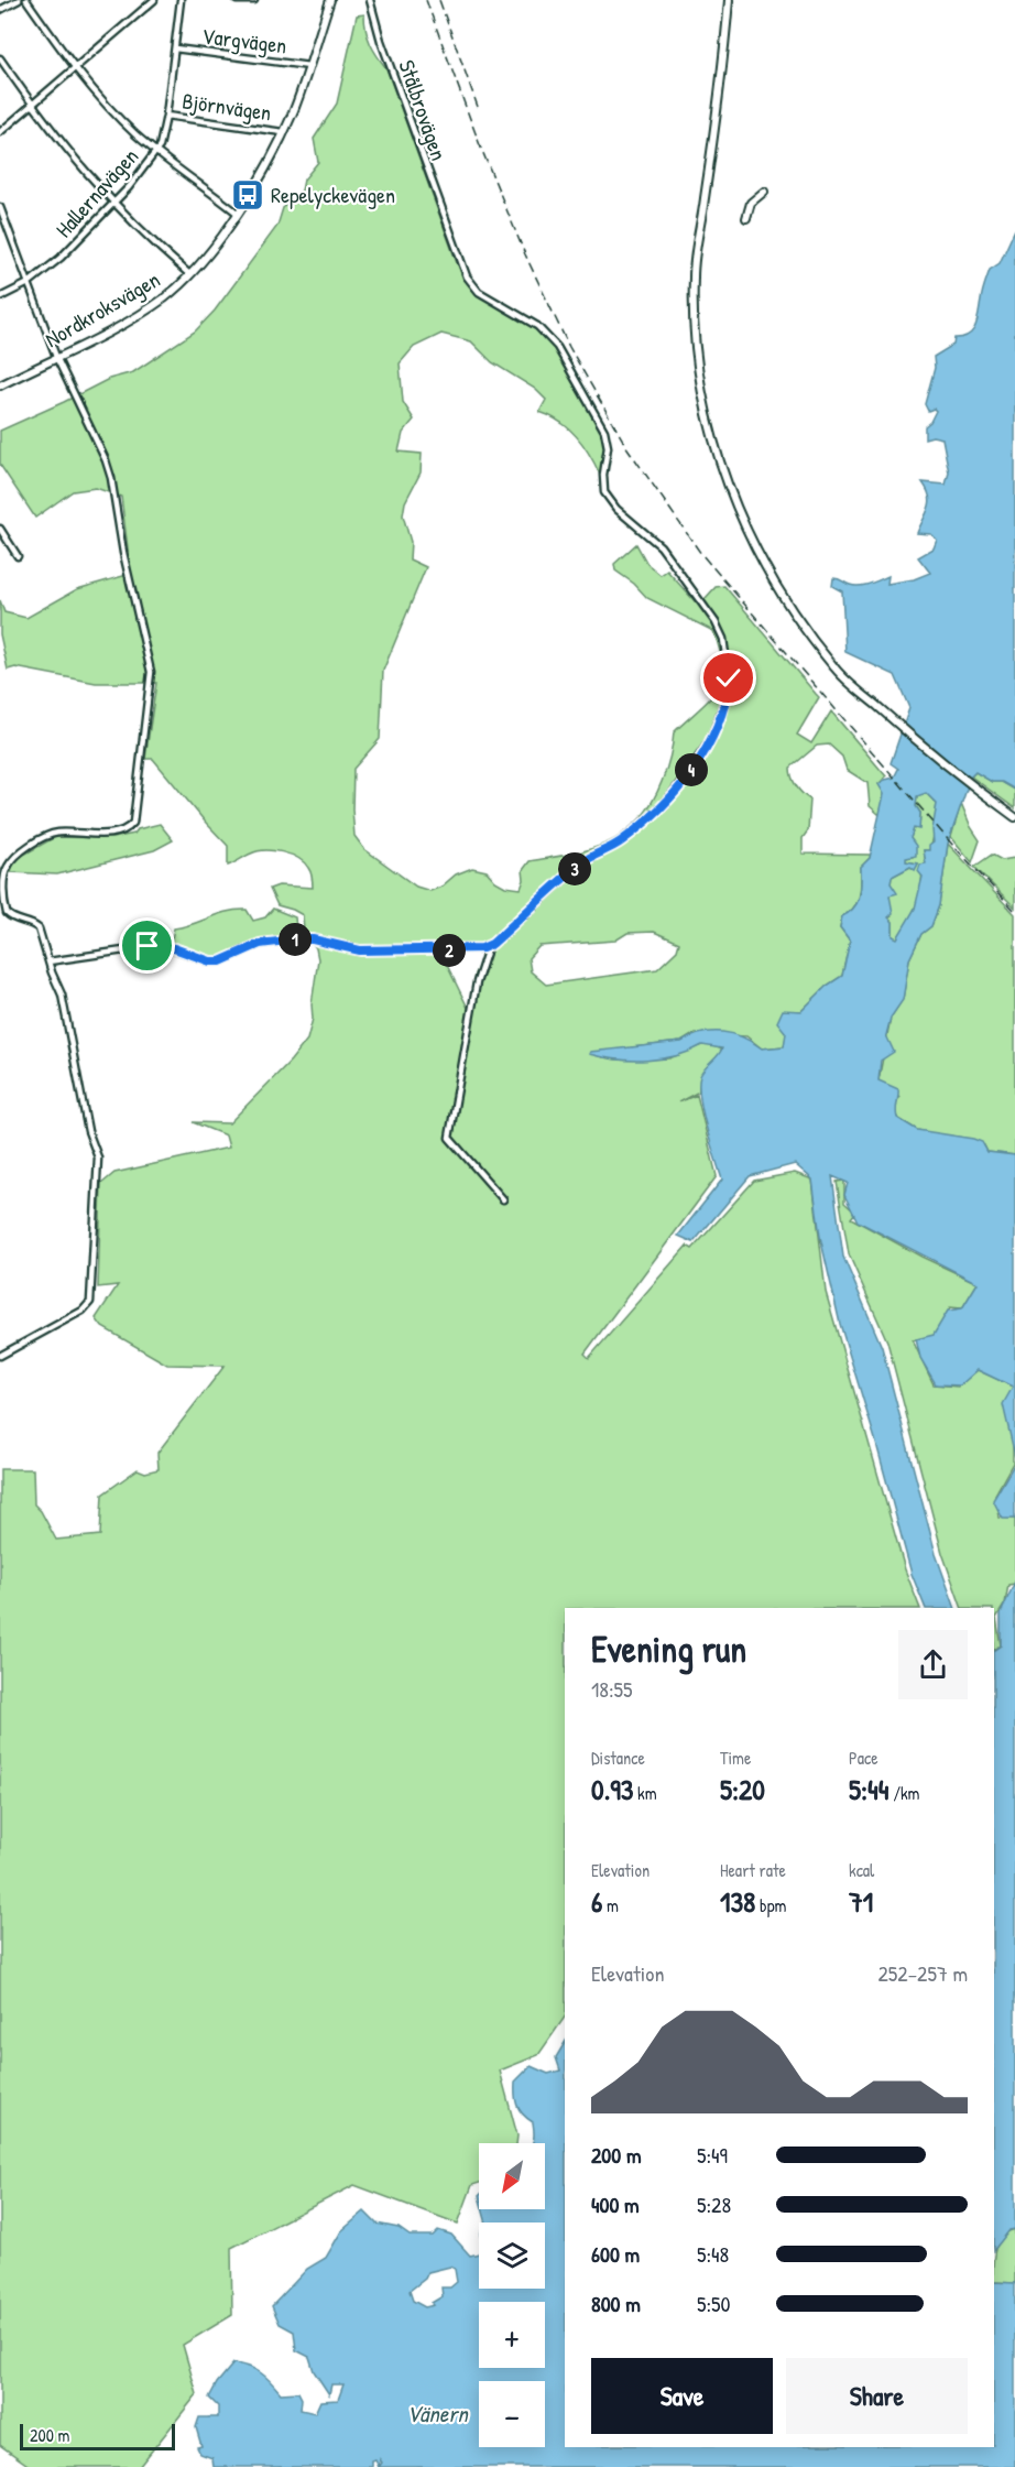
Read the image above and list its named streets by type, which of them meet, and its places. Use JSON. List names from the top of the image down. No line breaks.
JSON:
{"streets":{"street":["Vargvägen","Björnvägen","Stålbrovägen","Hallernavägen","Nordkroksvägen"]},"crossings":[["Vargvägen","Hallernavägen"],["Vargvägen","Nordkroksvägen"],["Björnvägen","Hallernavägen"],["Björnvägen","Nordkroksvägen"]],"water":["Vänern"],"places":{"bus stop":["Repelyckevägen"]},"scale_bar":"200 m","north":"bottom left","page":{"pins":["4","3","1","2"],"heading":["Evening run","18:55"],"stats":[["Distance","0.93 km"],["Time","5:20"],["Pace","5:44 /km"],["Elevation","6 m"],["Heart rate","138 bpm"],["kcal","71"]],"chart":["Elevation","252–257 m"],"list":[{"name":"200 m","note":"5:49"},{"name":"400 m","note":"5:28"},{"name":"600 m","note":"5:48"},{"name":"800 m","note":"5:50"}],"map_buttons":["+","−"],"buttons":["Save","Share"],"scale":"200 m"}}
